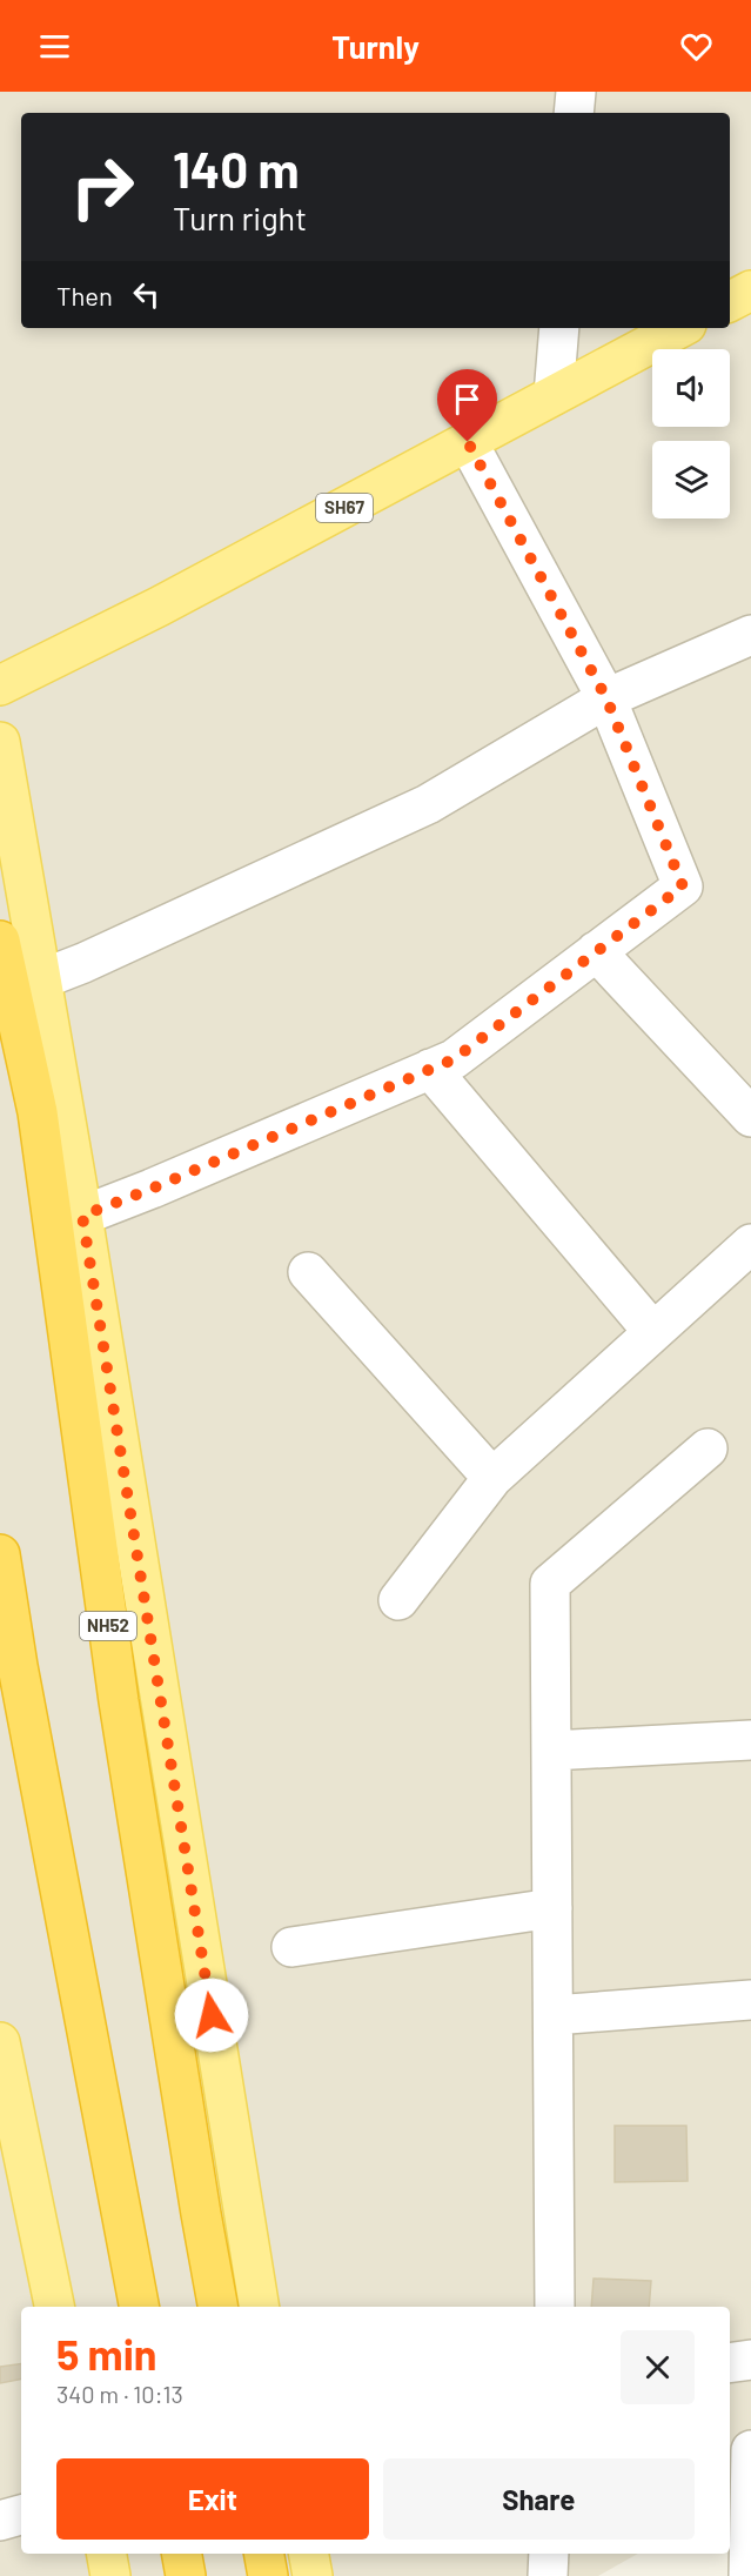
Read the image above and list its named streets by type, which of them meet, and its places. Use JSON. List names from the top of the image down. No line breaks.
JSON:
{"streets":{"highway":["NH52"],"main road":["SH67"]},"page":{"header":"Turnly","turn":["140 m","Turn right"],"then":"Then","heading":["5 min","340 m · 10:13"],"buttons":["Exit","Share"]}}
